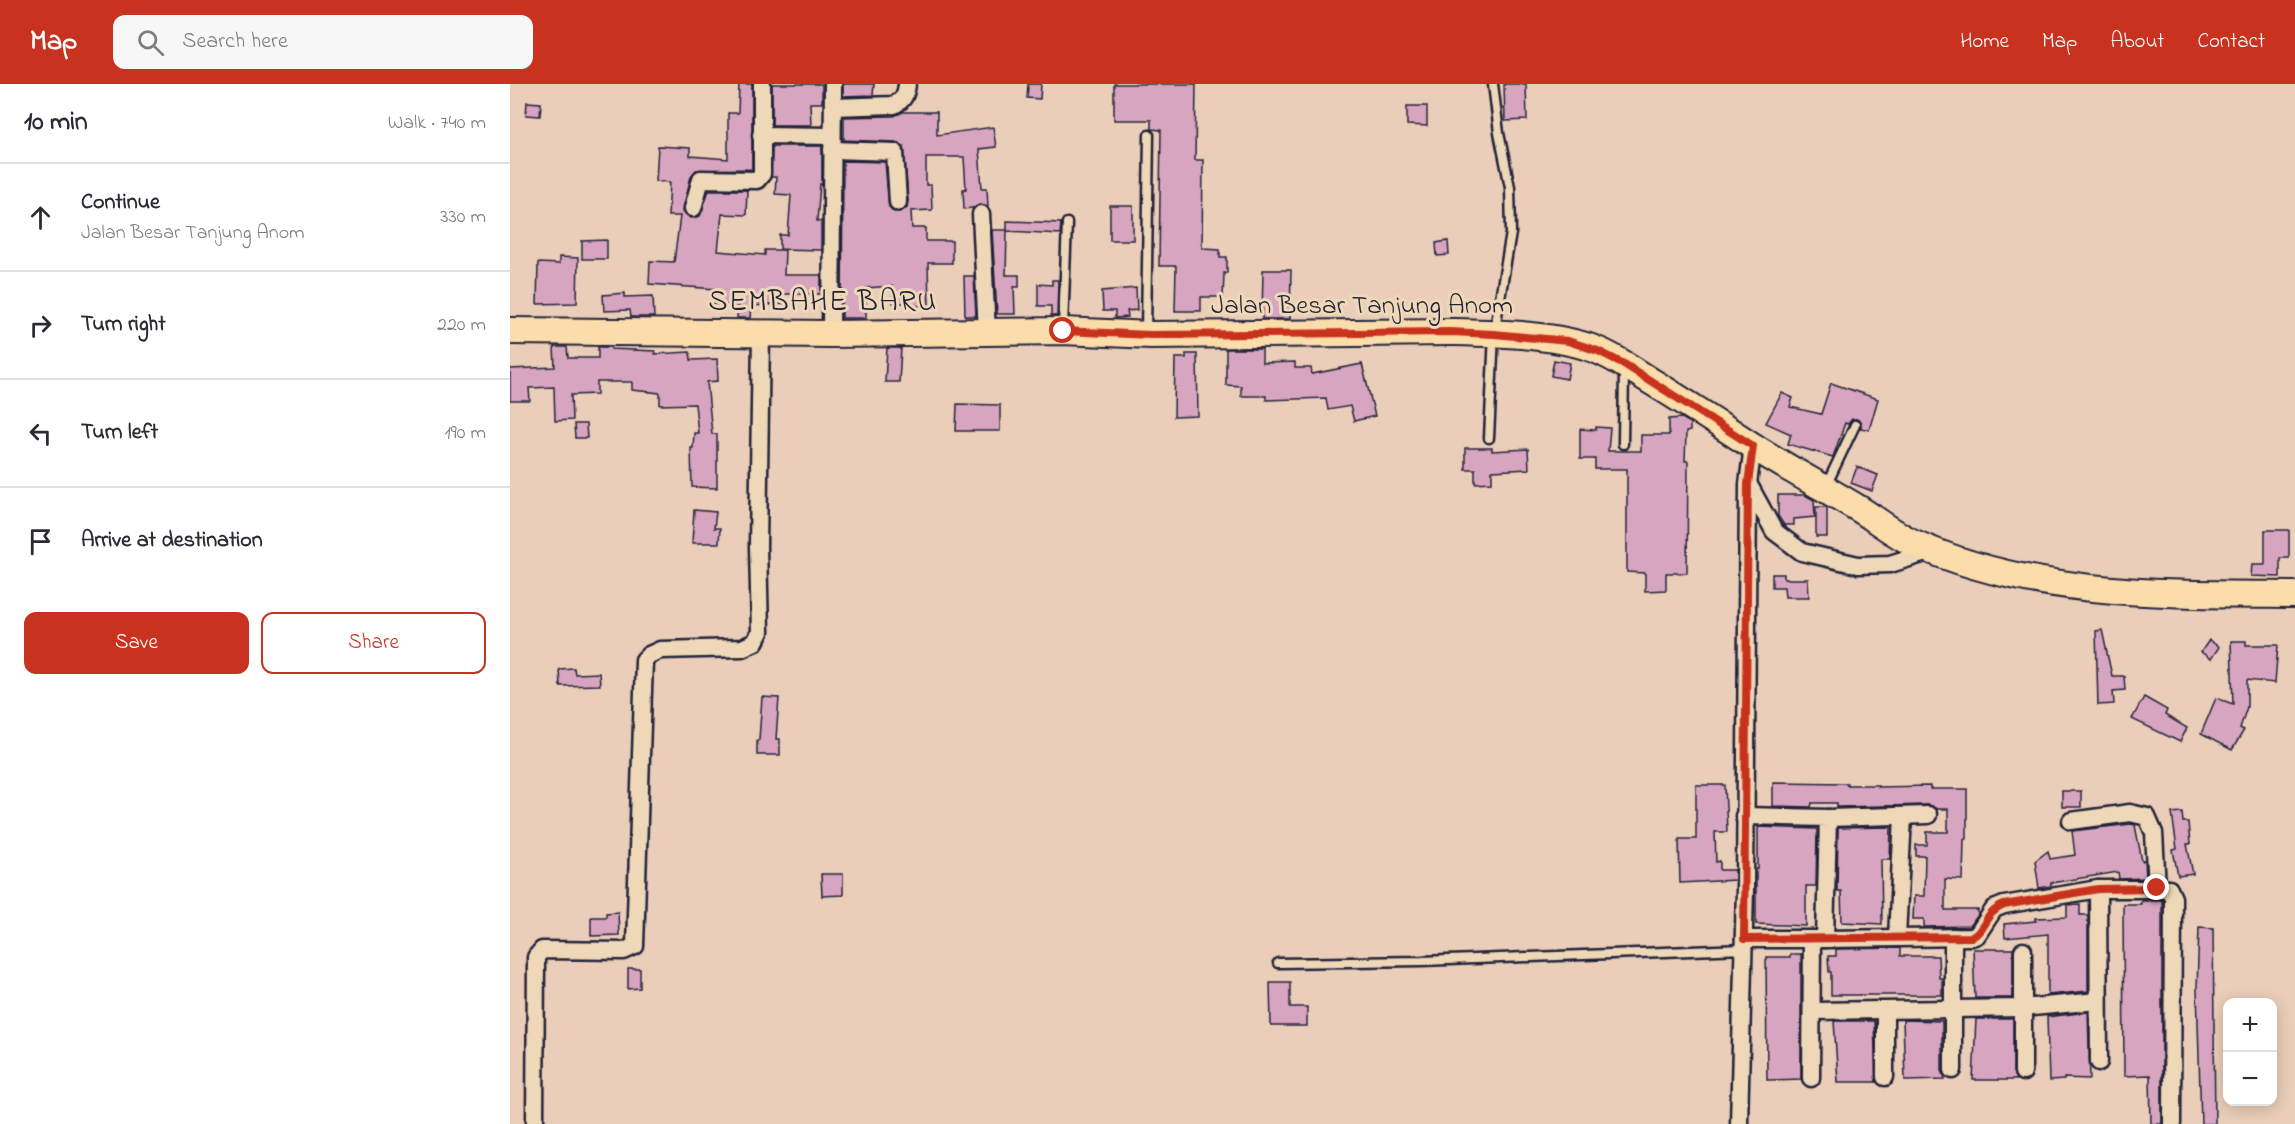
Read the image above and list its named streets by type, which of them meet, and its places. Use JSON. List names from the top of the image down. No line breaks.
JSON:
{"streets":{"main road":["Jalan Besar Tanjung Anom"]},"districts":["SEMBAHE BARU"],"page":{"header":"Map","search":"Search here","nav":["Home","Map","About","Contact"],"heading":["10 min","Walk · 740 m"],"list":[["Continue","Jalan Besar Tanjung Anom","330 m"],["Turn right","220 m"],["Turn left","190 m"],"Arrive at destination"],"buttons":["Save","Share"],"map_buttons":["+","−"]}}
